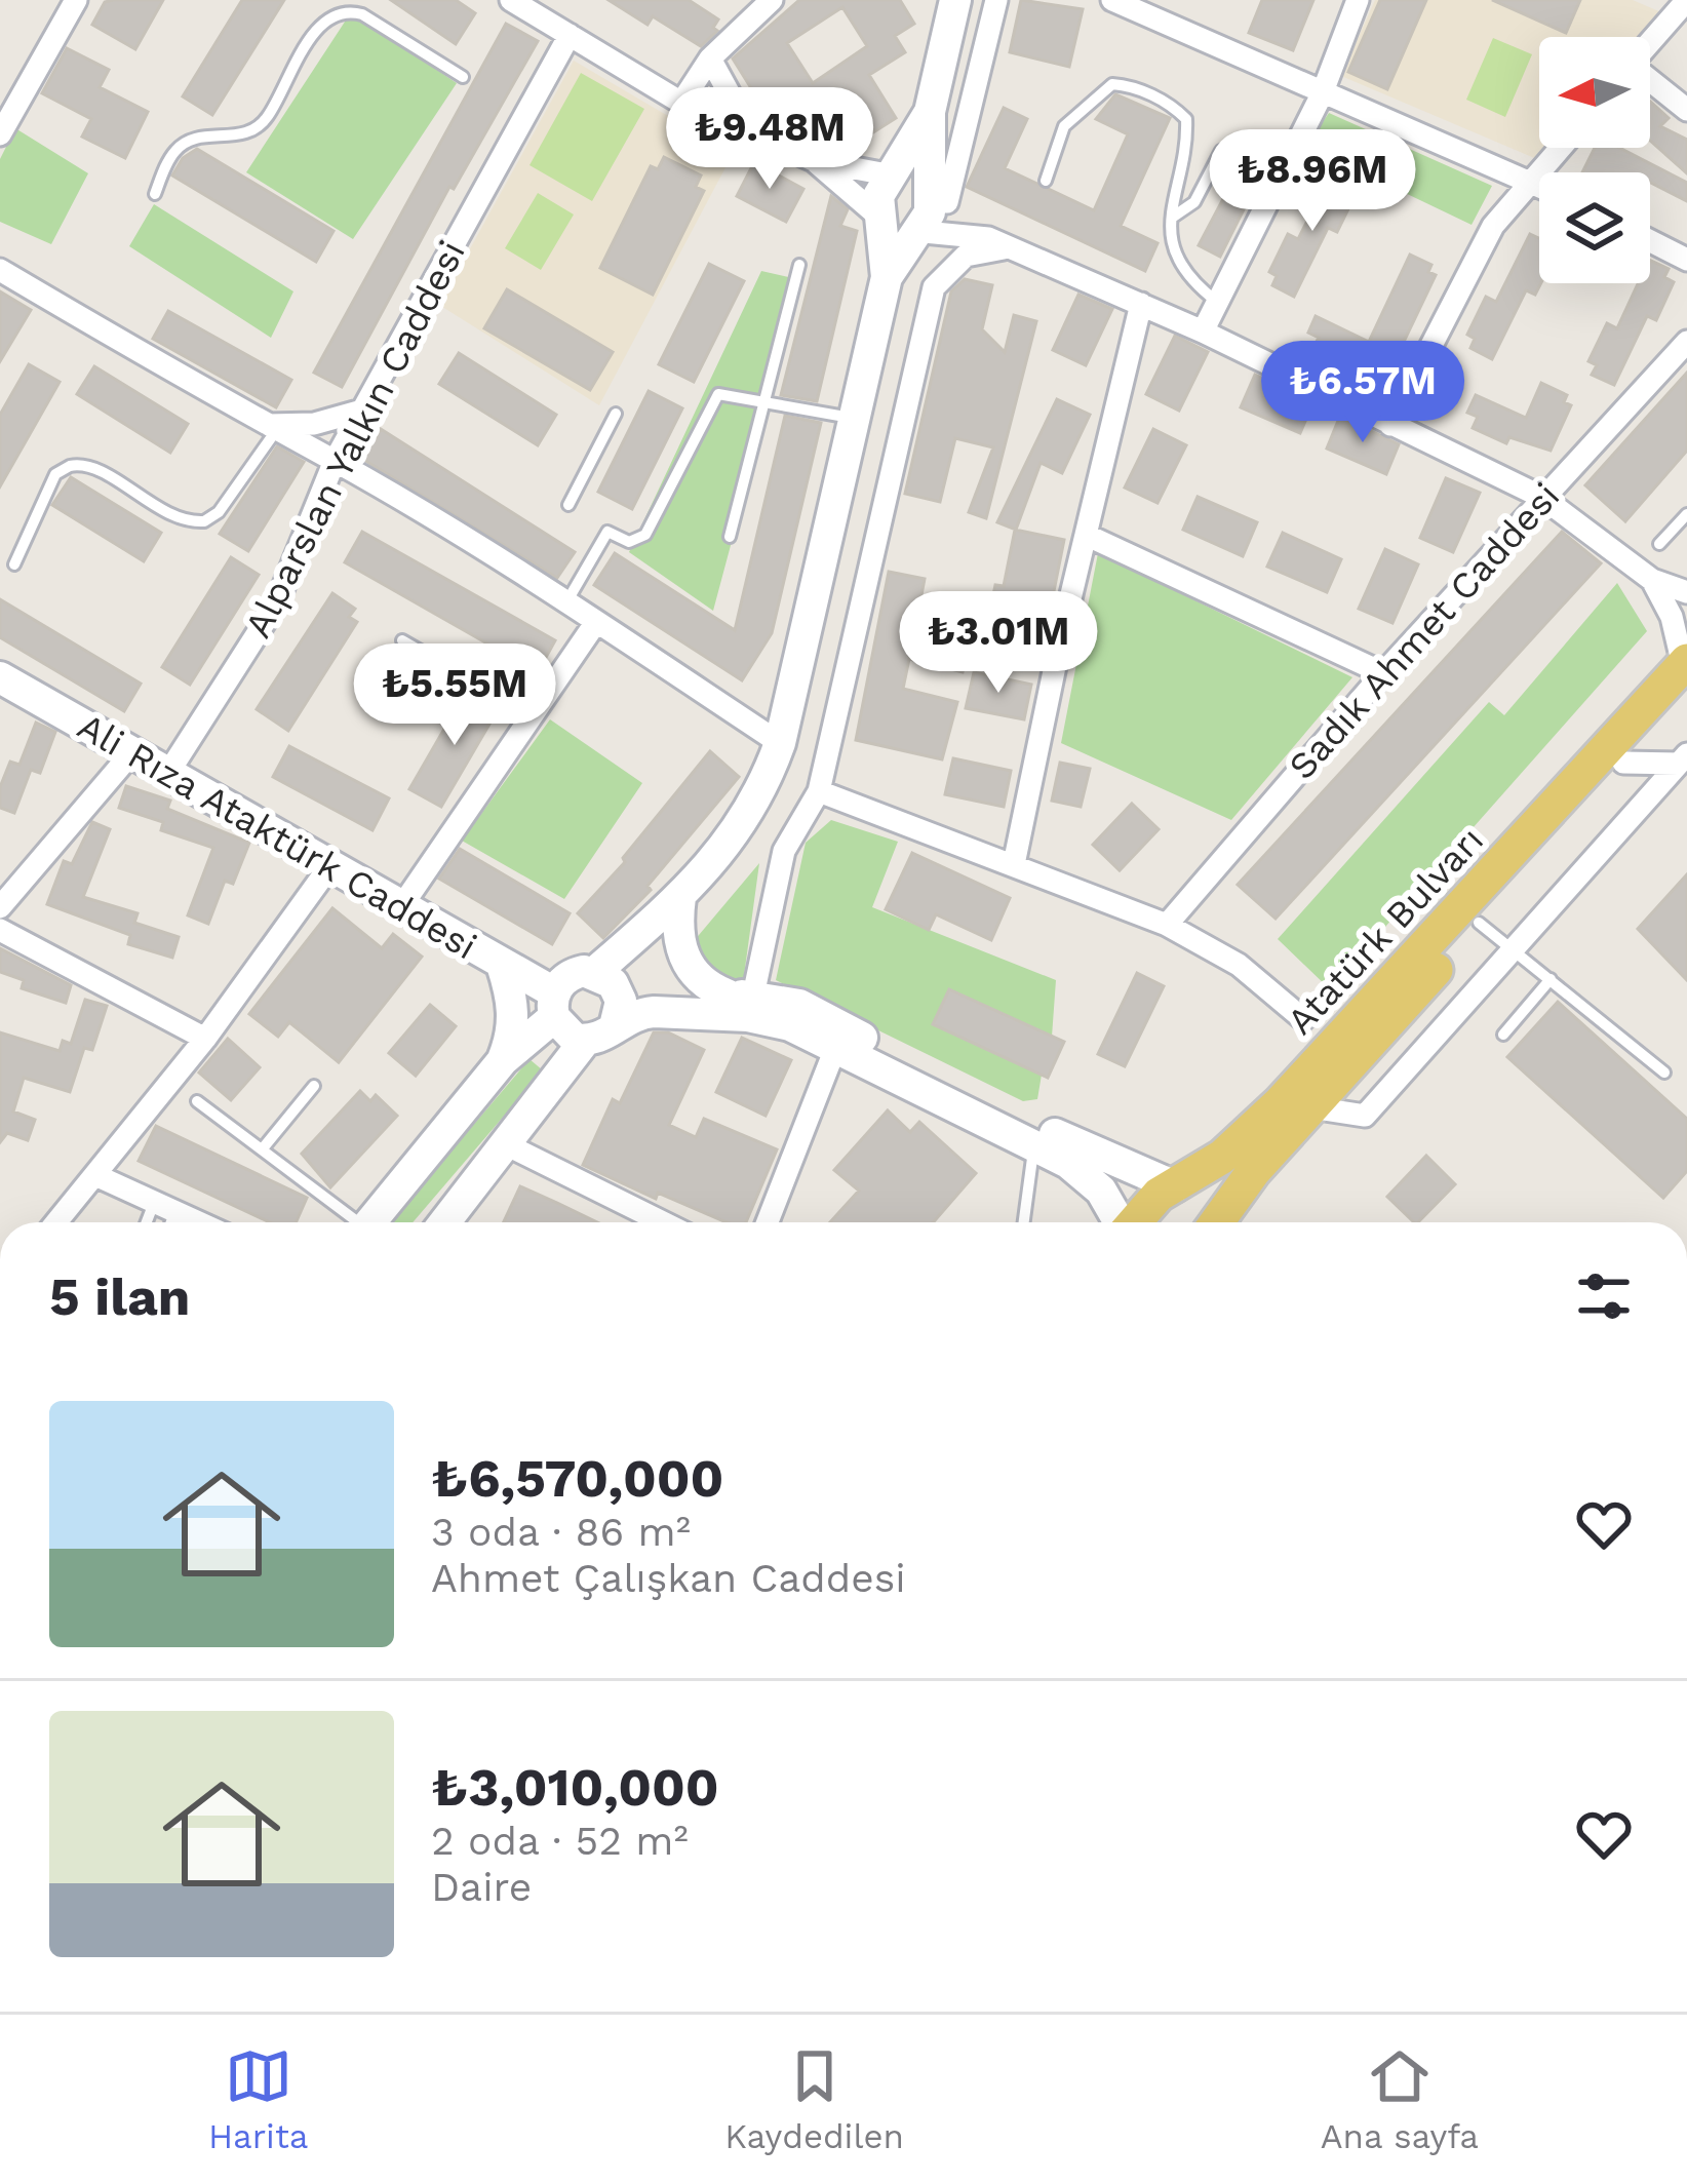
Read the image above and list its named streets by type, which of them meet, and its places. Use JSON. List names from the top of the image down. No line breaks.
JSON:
{"streets":{"main road":["Ali Rıza Ataktürk Caddesi","Atatürk Bulvarı"],"street":["Alparslan Yalkın Caddesi","Sadık Ahmet Caddesi"]},"crossings":[["Alparslan Yalkın Caddesi","Ali Rıza Ataktürk Caddesi"]],"north":"left","page":{"price":["₺9.48M","₺8.96M","₺6.57M","₺3.01M","₺5.55M"],"heading":"5 ilan","list":[{"name":"₺6,570,000","note":"3 oda · 86 m² · Ahmet Çalışkan Caddesi"},{"name":"₺3,010,000","note":"2 oda · 52 m² · Daire"}],"tabs":["Harita","Kaydedilen","Ana sayfa"]}}
